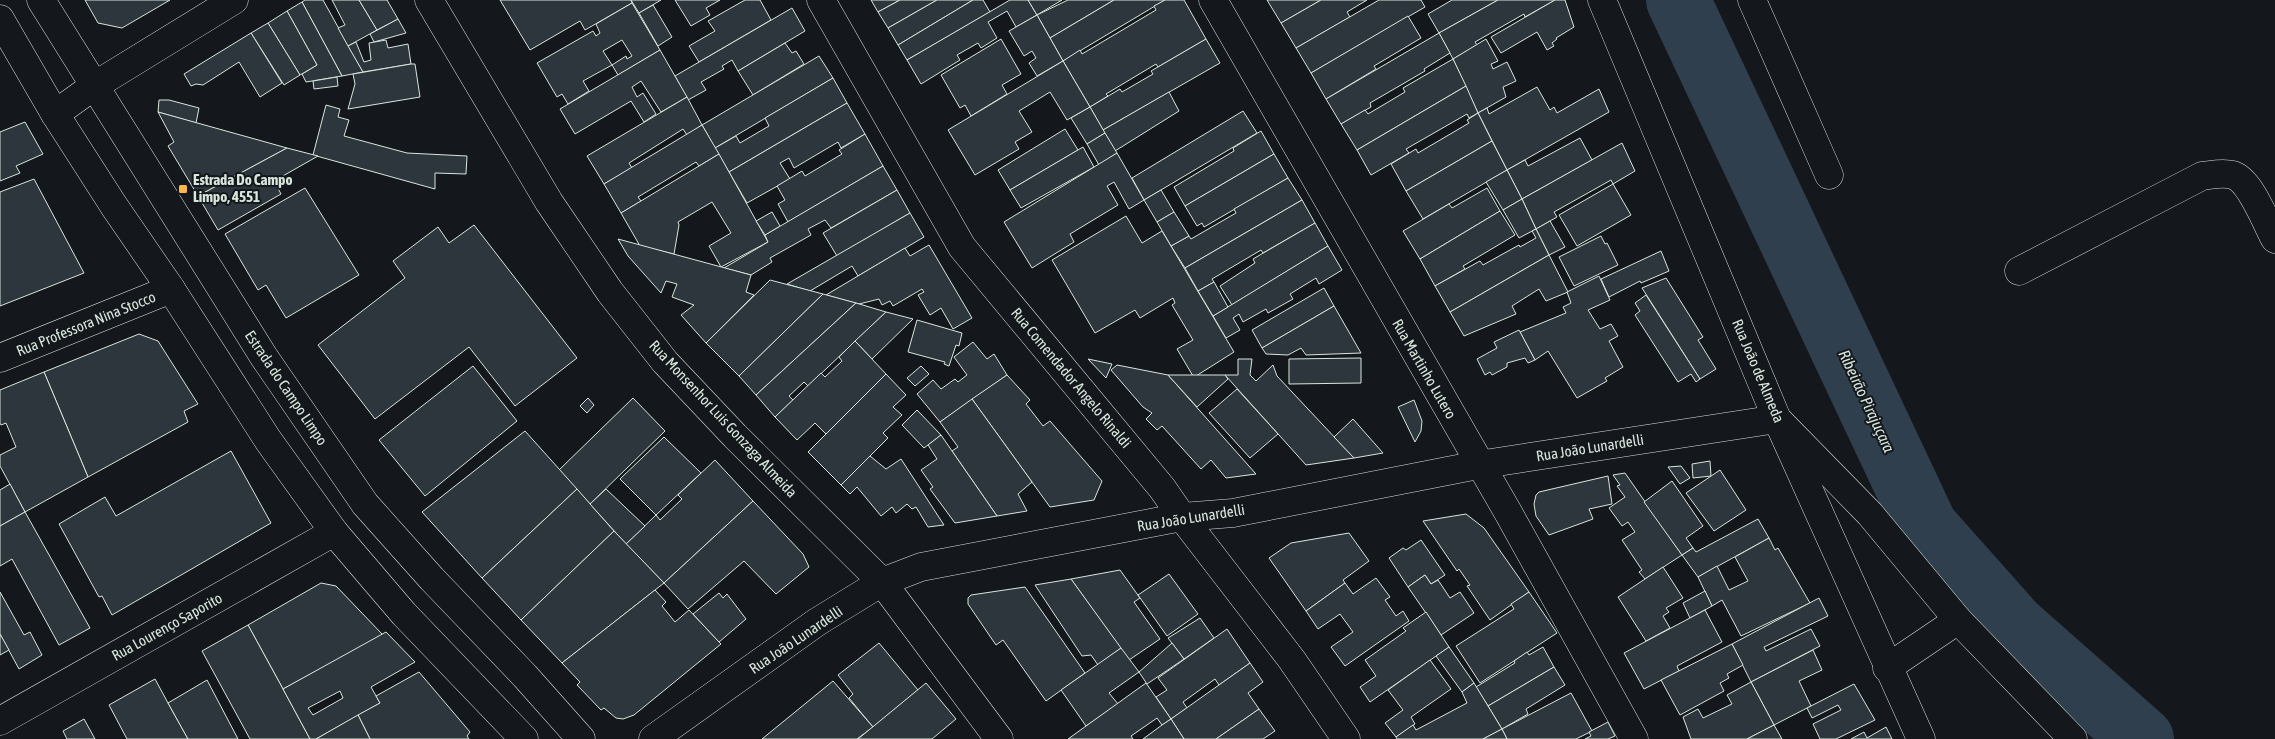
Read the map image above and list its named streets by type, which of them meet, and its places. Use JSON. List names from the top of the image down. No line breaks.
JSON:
{"streets":{"street":["Rua Professora Nina Stocco","Rua Martinho Lutero","Rua João de Almeda","Rua Comendador Angelo Rinaldi","Estrada do Campo Limpo","Rua Monsenhor Luis Gonzaga Almeida","Rua João Lunardelli","Rua Lourenço Saporito"]},"crossings":[["Rua Martinho Lutero","Rua João Lunardelli"],["Rua João de Almeda","Rua João Lunardelli"],["Rua Comendador Angelo Rinaldi","Rua João Lunardelli"],["Rua Monsenhor Luis Gonzaga Almeida","Rua João Lunardelli"]],"water":["Ribeirão Pirajuçara"],"places":{"transit":["Estrada Do Campo Limpo, 4551"]}}
